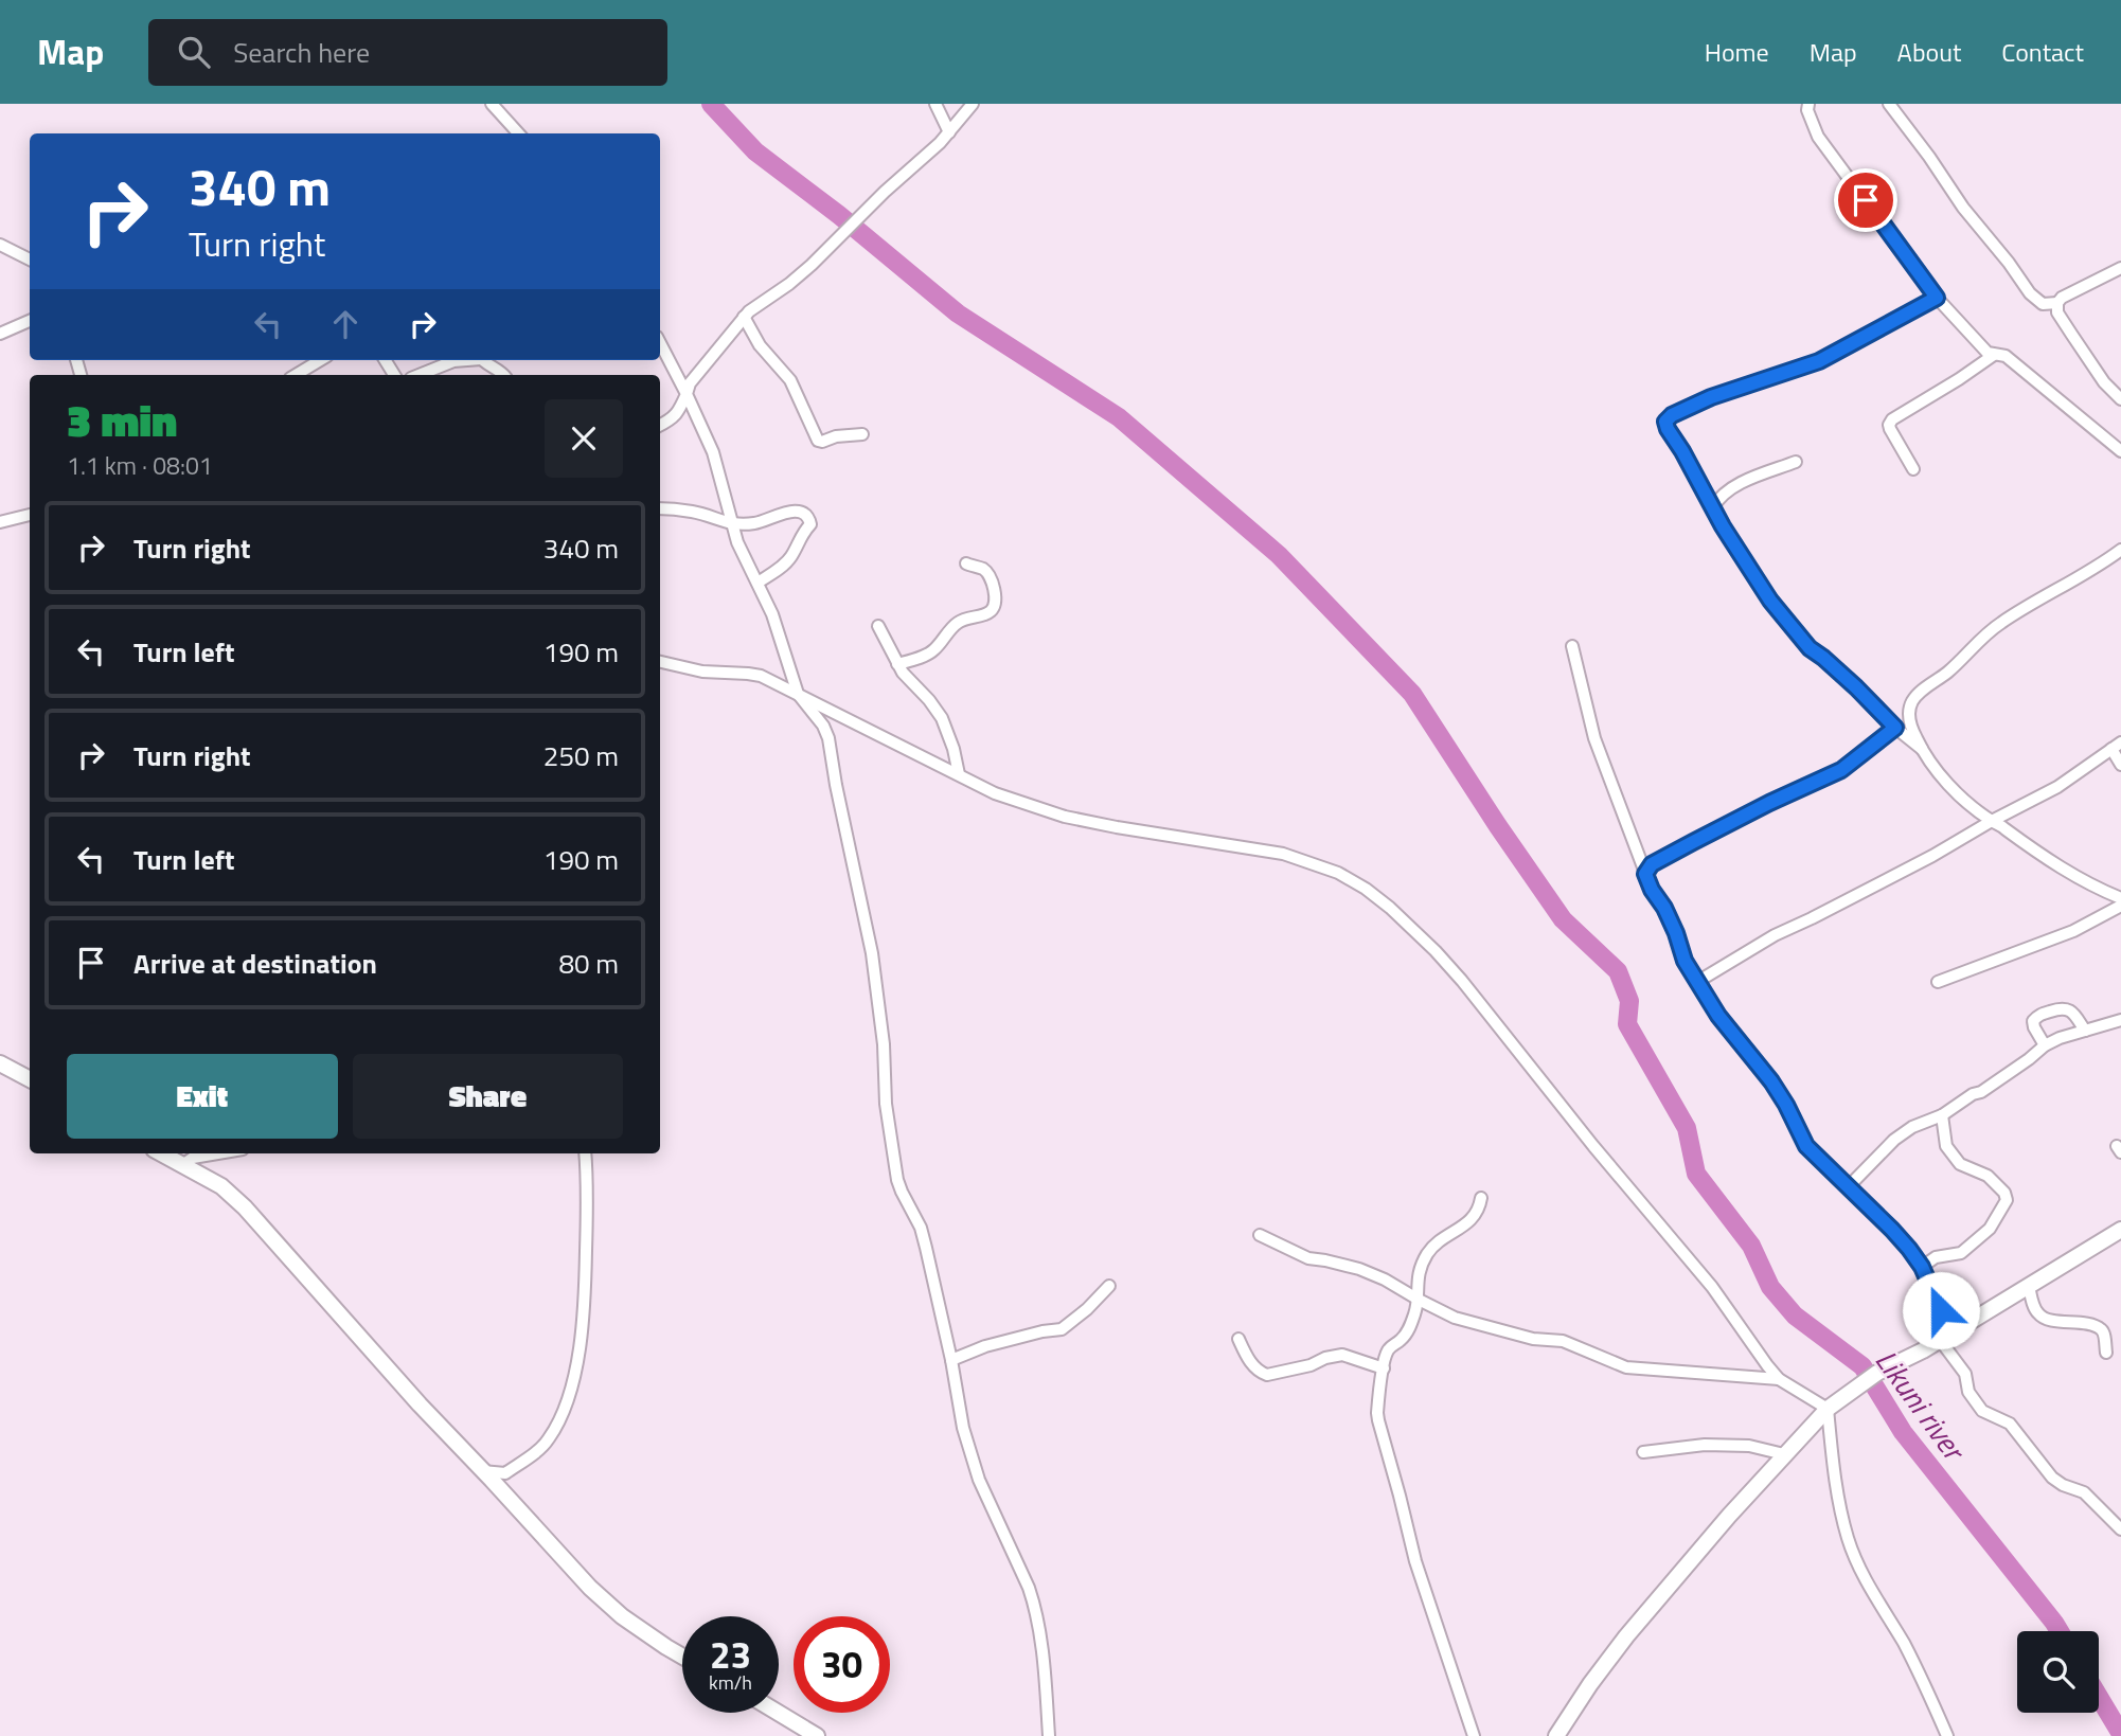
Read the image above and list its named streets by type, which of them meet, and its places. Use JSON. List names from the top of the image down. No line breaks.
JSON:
{"water":["Likuni river"],"page":{"header":"Map","search":"Search here","nav":["Home","Map","About","Contact"],"turn":["340 m","Turn right"],"heading":["3 min","1.1 km · 08:01"],"list":[{"name":"Turn right","value":"340 m"},{"name":"Turn left","value":"190 m"},{"name":"Turn right","value":"250 m"},{"name":"Turn left","value":"190 m"},{"name":"Arrive at destination","value":"80 m"}],"buttons":["Exit","Share"],"speed":"23 km/h","limit":"30"}}
